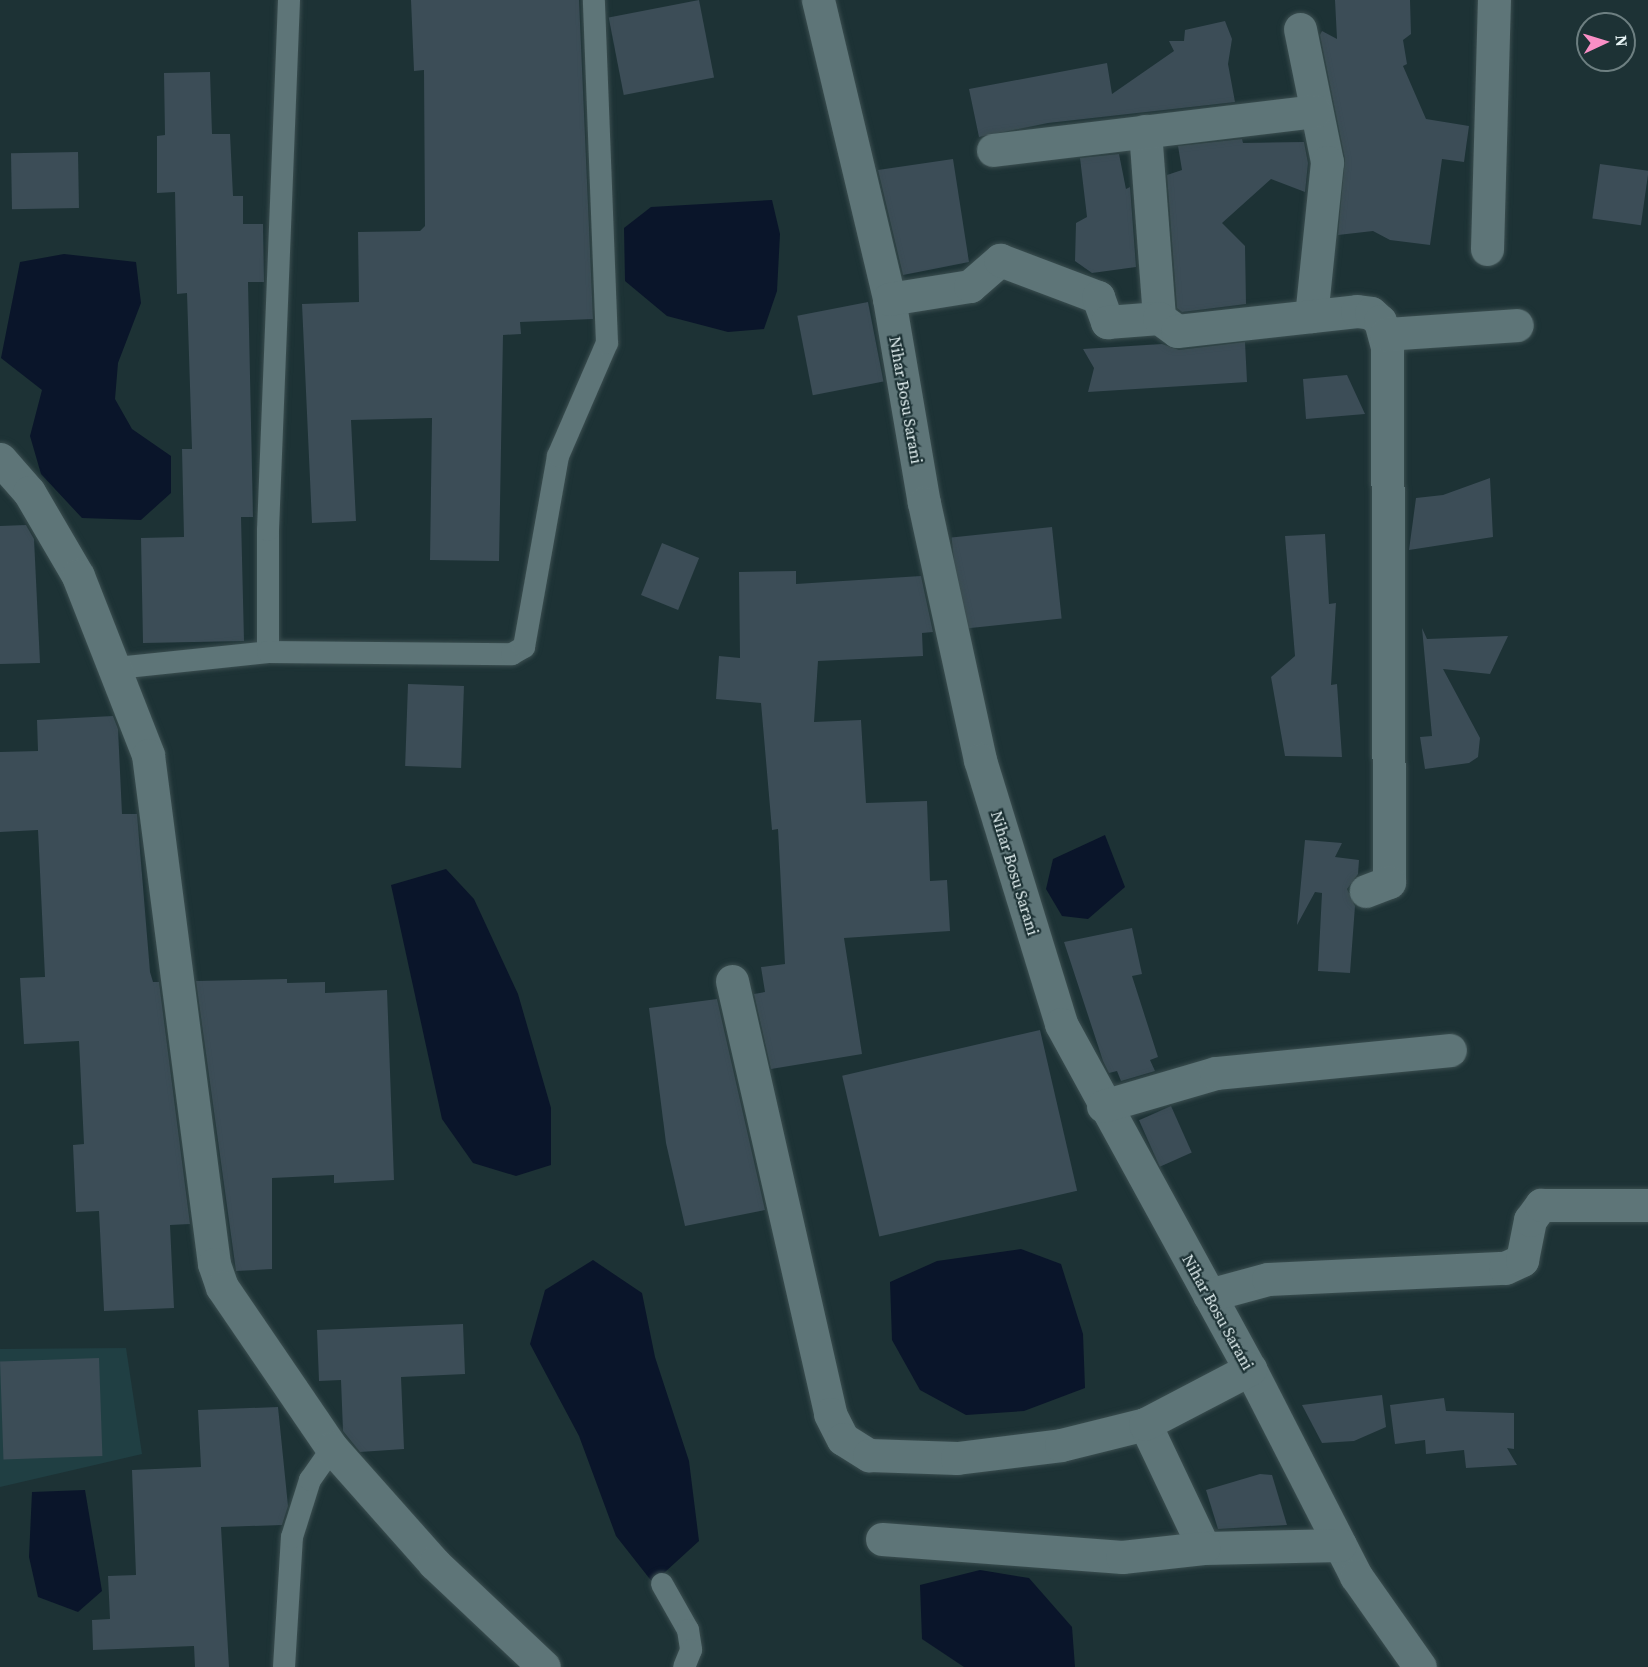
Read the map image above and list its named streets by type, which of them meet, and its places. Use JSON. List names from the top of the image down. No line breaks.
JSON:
{"streets":{"street":["Nihar Bosu Sarani"]},"north":"right"}
